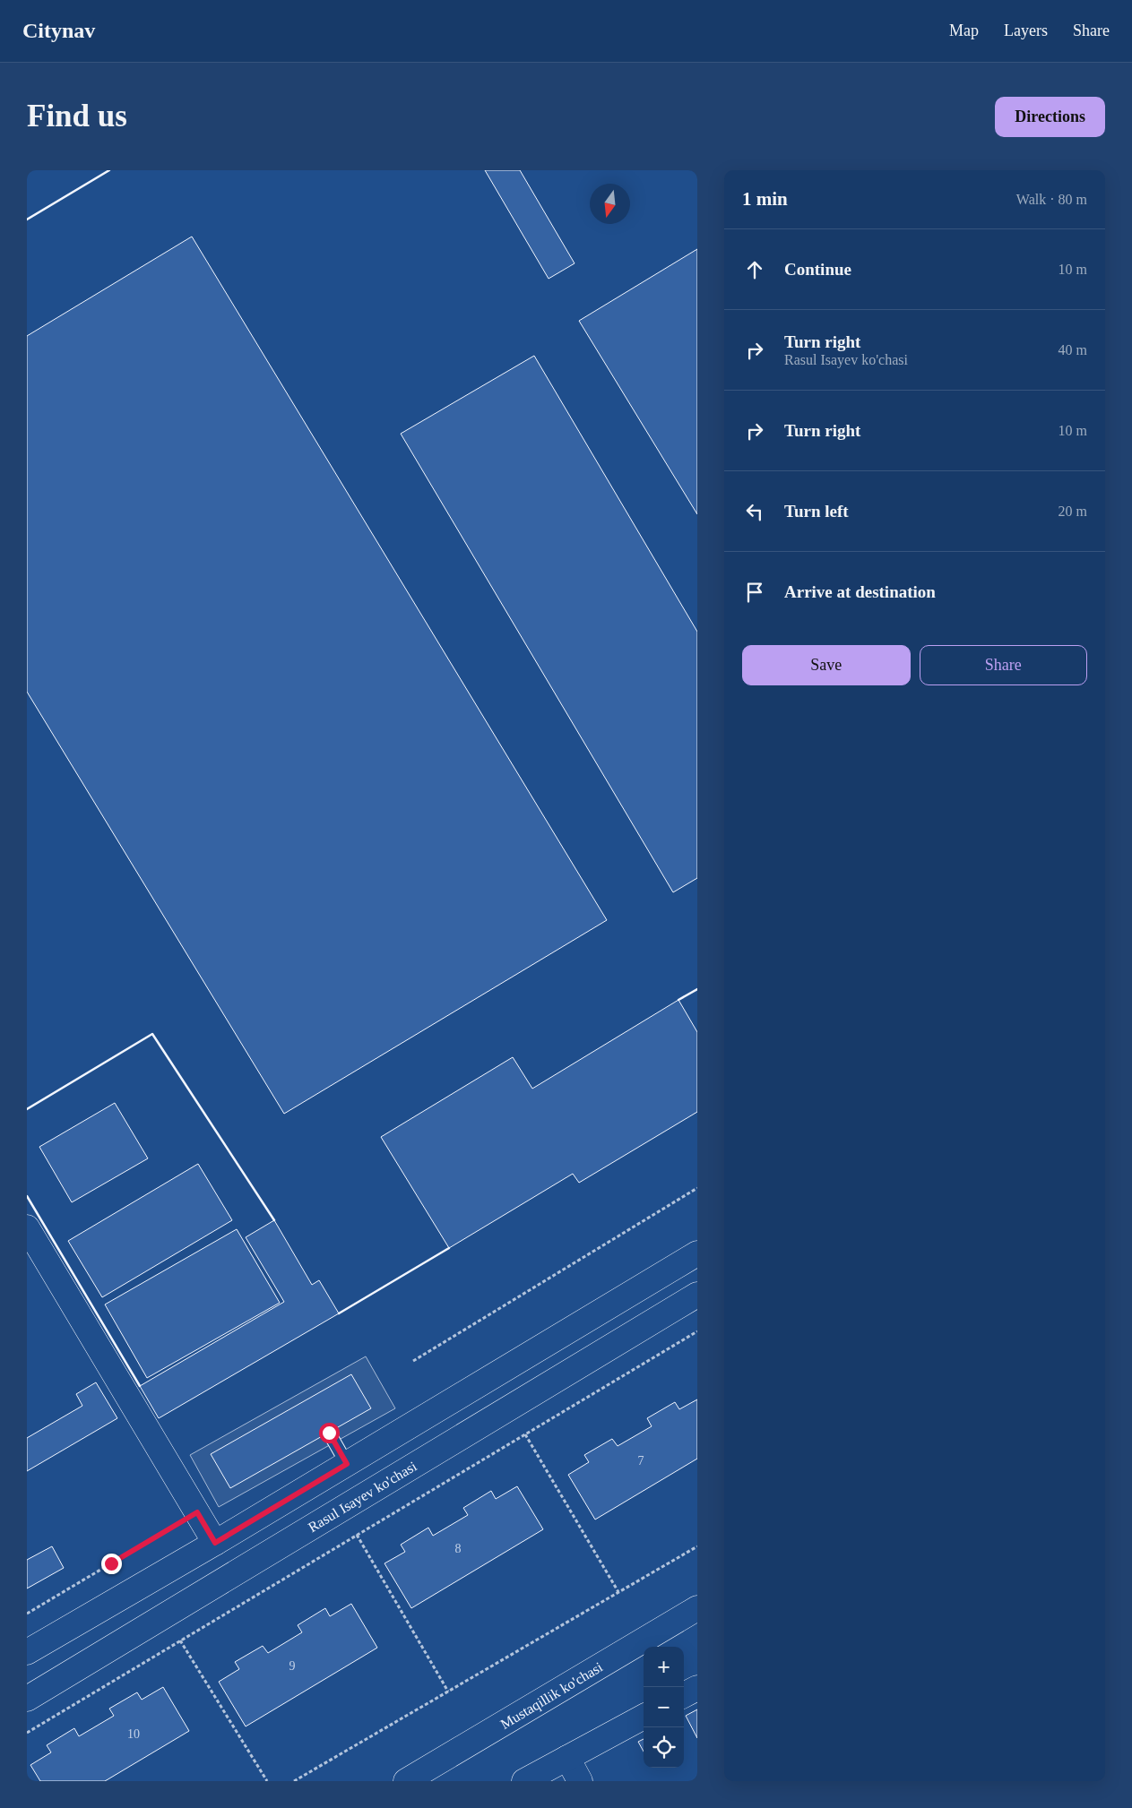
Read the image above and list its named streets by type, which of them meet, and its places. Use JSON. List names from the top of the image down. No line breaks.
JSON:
{"streets":{"main road":["Rasul Isayev ko'chasi","Mustaqillik ko'chasi"]},"house_numbers":["7","8","9","10"],"north":"bottom","page":{"header":"Citynav","nav":["Map","Layers","Share"],"buttons":["Directions",["Save","Share"]],"title":"Find us","heading":["1 min","Walk · 80 m"],"list":[["Continue","10 m"],["Turn right","Rasul Isayev ko'chasi","40 m"],["Turn right","10 m"],["Turn left","20 m"],"Arrive at destination"],"map_buttons":["+","−"]}}
